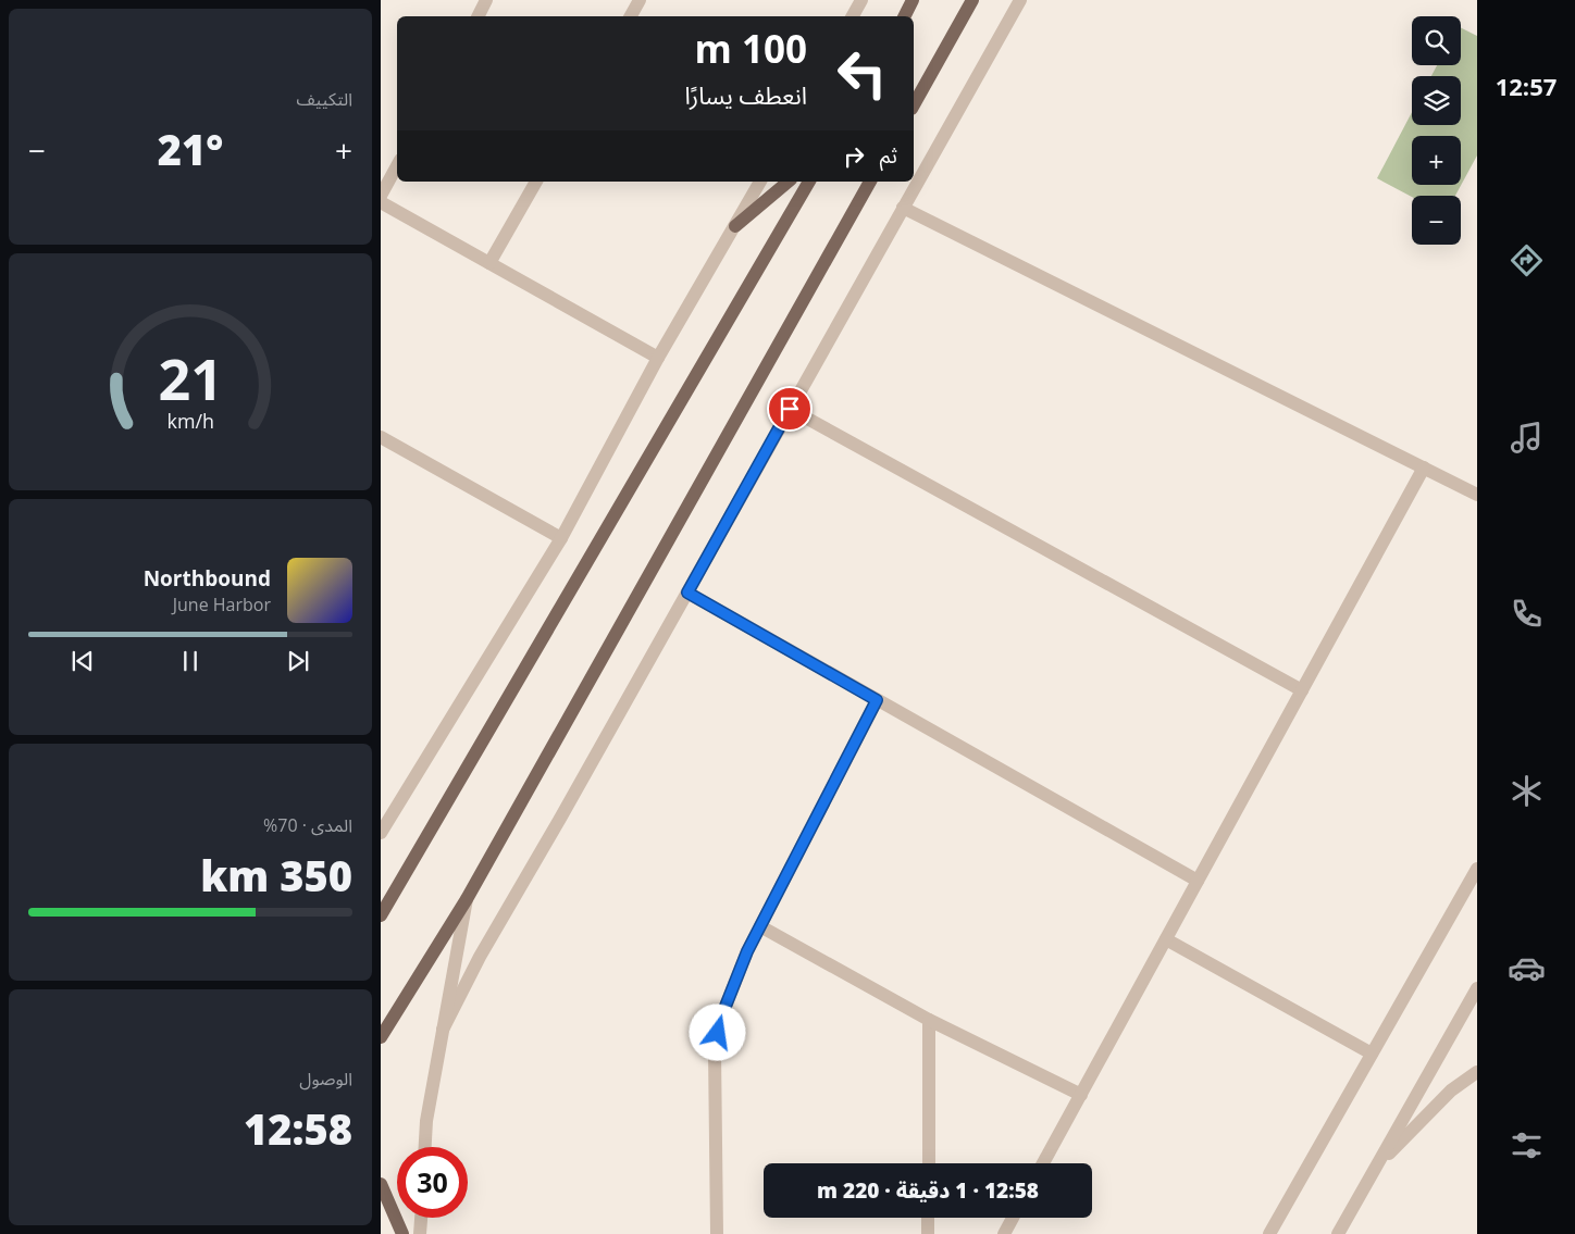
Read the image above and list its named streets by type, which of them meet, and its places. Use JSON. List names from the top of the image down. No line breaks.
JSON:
{"page":{"tabs":"12:57","tile":["التكييف",["المدى · 70%","350 km"],["الوصول","12:58"]],"map_buttons":["+","−"],"turn":["100 m","انعطف يسارًا"],"heat":["−","21°","+"],"then":"ثم","song":["Northbound","June Harbor"],"limit":"30","trip":"12:58 · 1 دقيقة · 220 m","gauge":["21","km/h"]}}
